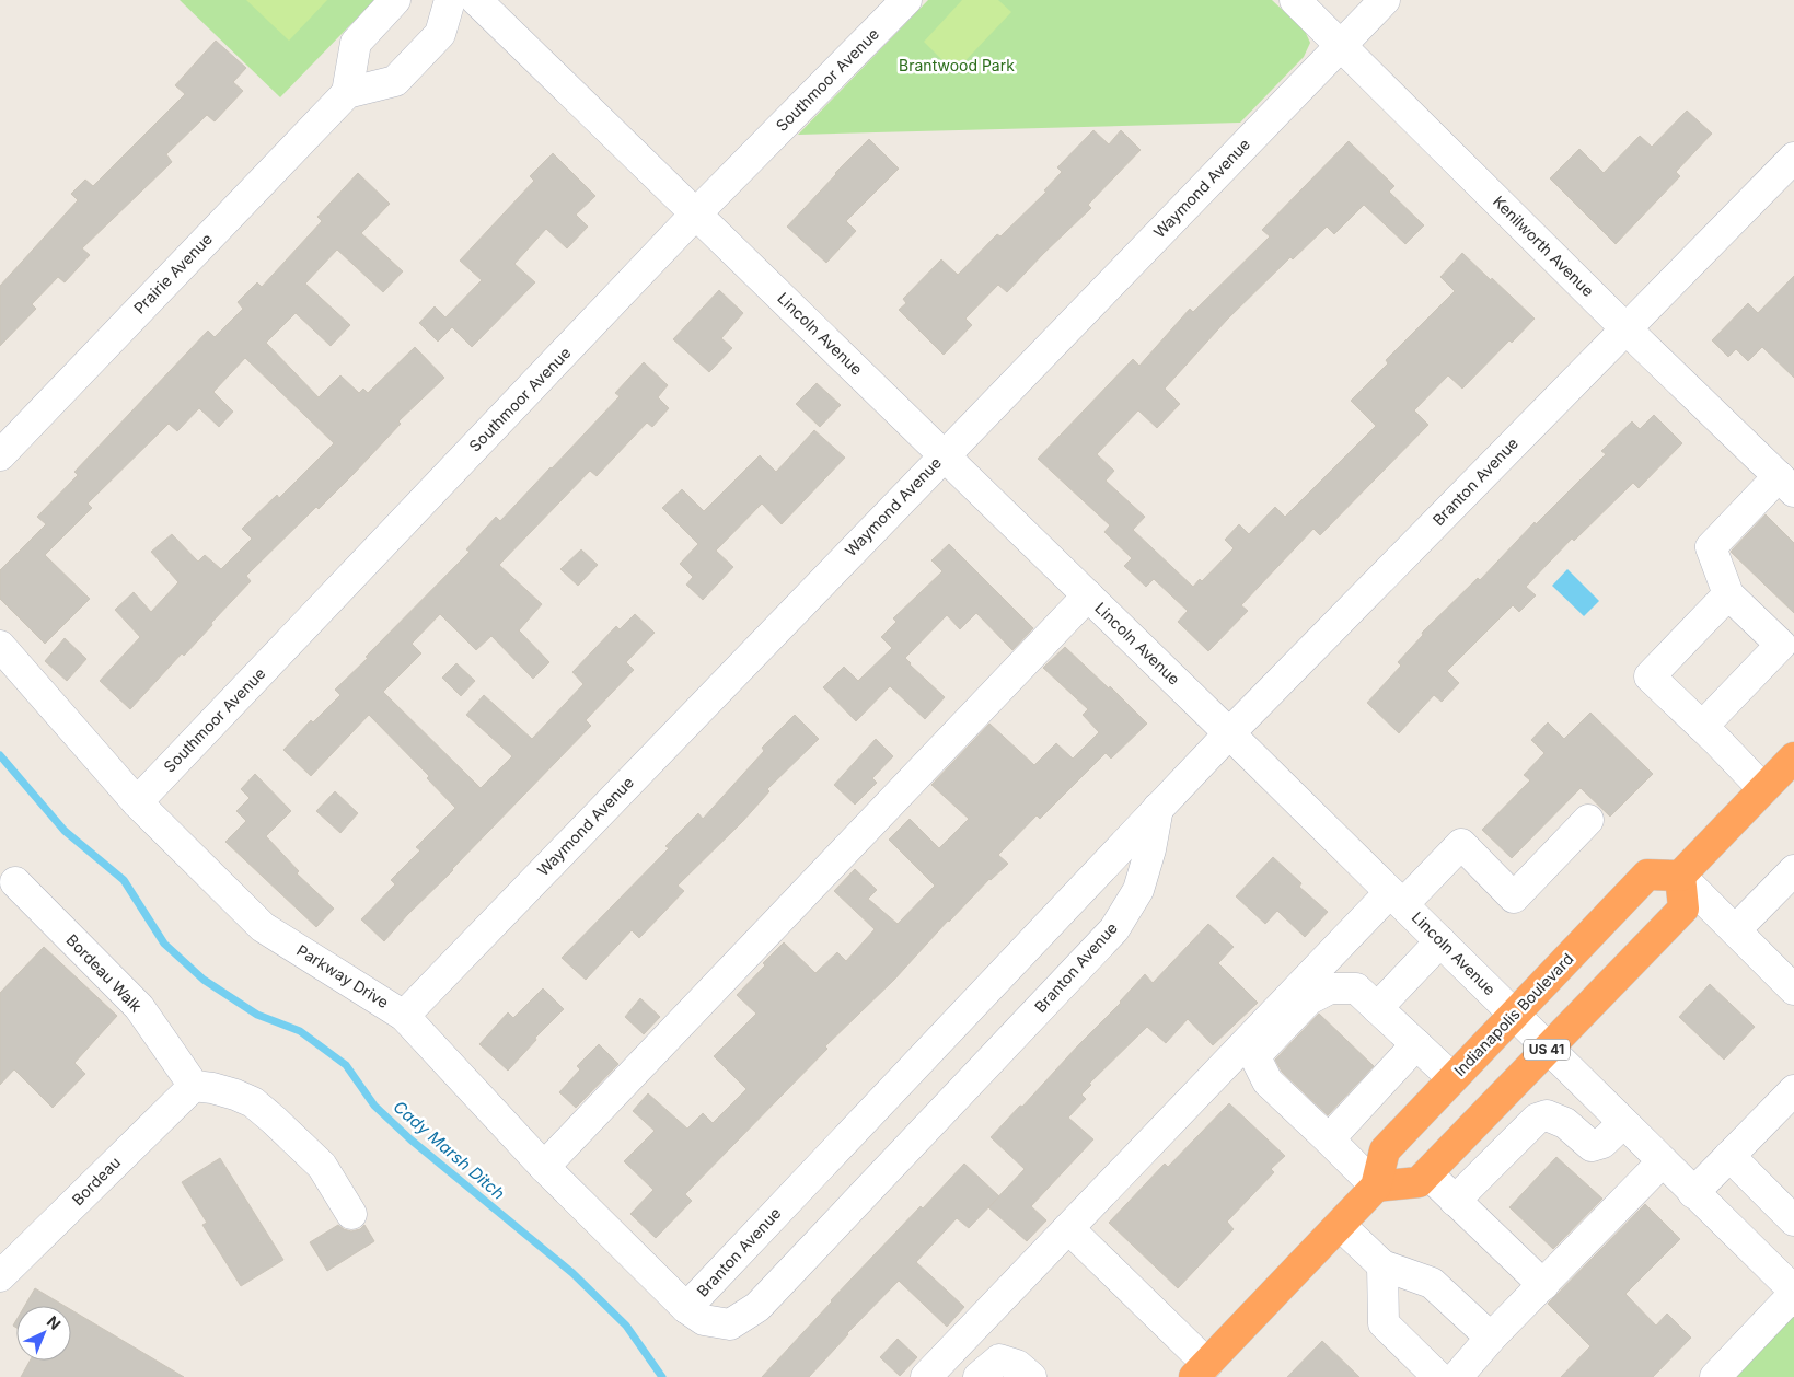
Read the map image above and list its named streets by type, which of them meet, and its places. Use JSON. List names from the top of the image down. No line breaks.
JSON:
{"streets":{"highway":["Indianapolis Boulevard","US 41"],"street":["Southmoor Avenue","Waymond Avenue","Kenilworth Avenue","Prairie Avenue","Lincoln Avenue","Branton Avenue","Bordeau Walk","Parkway Drive","Bordeau"]},"crossings":[["Southmoor Avenue","Lincoln Avenue"],["Southmoor Avenue","Parkway Drive"],["Waymond Avenue","Kenilworth Avenue"],["Waymond Avenue","Lincoln Avenue"],["Waymond Avenue","Parkway Drive"],["Kenilworth Avenue","Branton Avenue"],["Lincoln Avenue","Branton Avenue"],["Lincoln Avenue","Indianapolis Boulevard"],["Lincoln Avenue","US 41"],["Branton Avenue","Parkway Drive"],["Bordeau Walk","Bordeau"],["Indianapolis Boulevard","US 41"]],"water":["Cady Marsh Ditch"],"parks":["Brantwood Park"],"north":"top right"}
